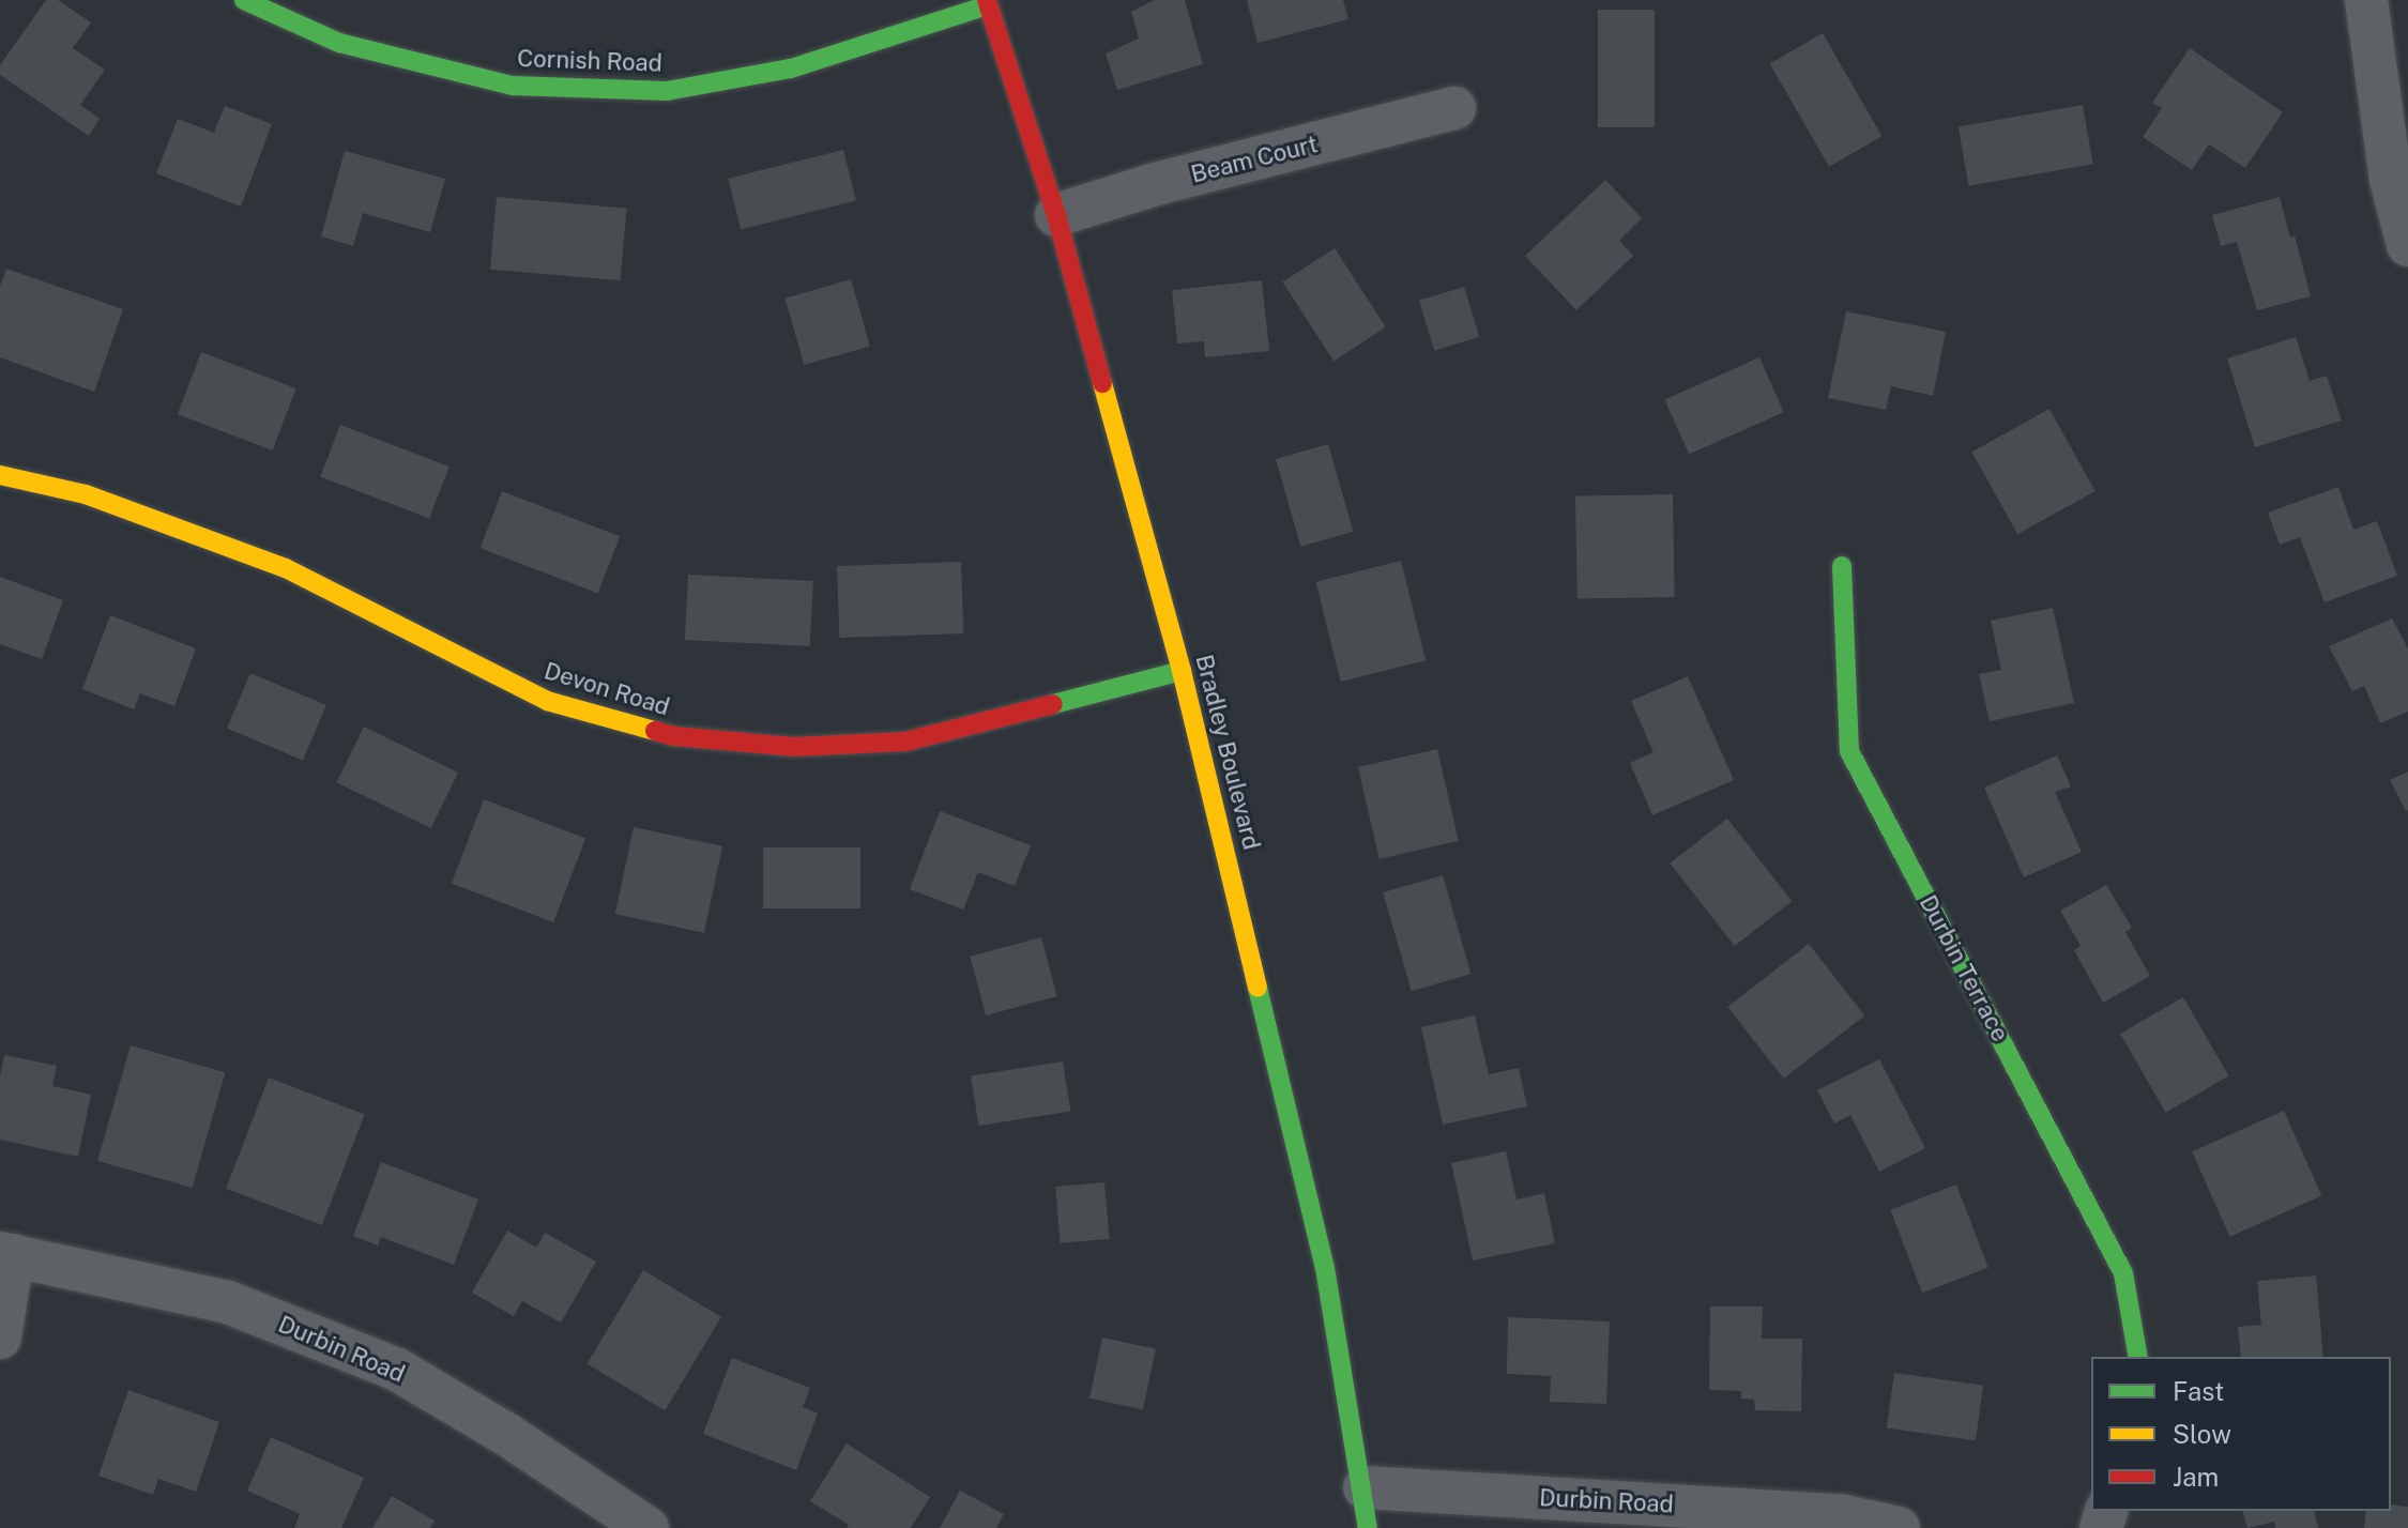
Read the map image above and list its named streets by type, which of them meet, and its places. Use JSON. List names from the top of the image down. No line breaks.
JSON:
{"streets":{"street":["Cornish Road","Beam Court","Devon Road","Bradley Boulevard","Durbin Terrace","Durbin Road"]},"crossings":[["Cornish Road","Bradley Boulevard"],["Beam Court","Bradley Boulevard"],["Devon Road","Bradley Boulevard"],["Bradley Boulevard","Durbin Road"]],"legend":["Fast","Slow","Jam"]}
